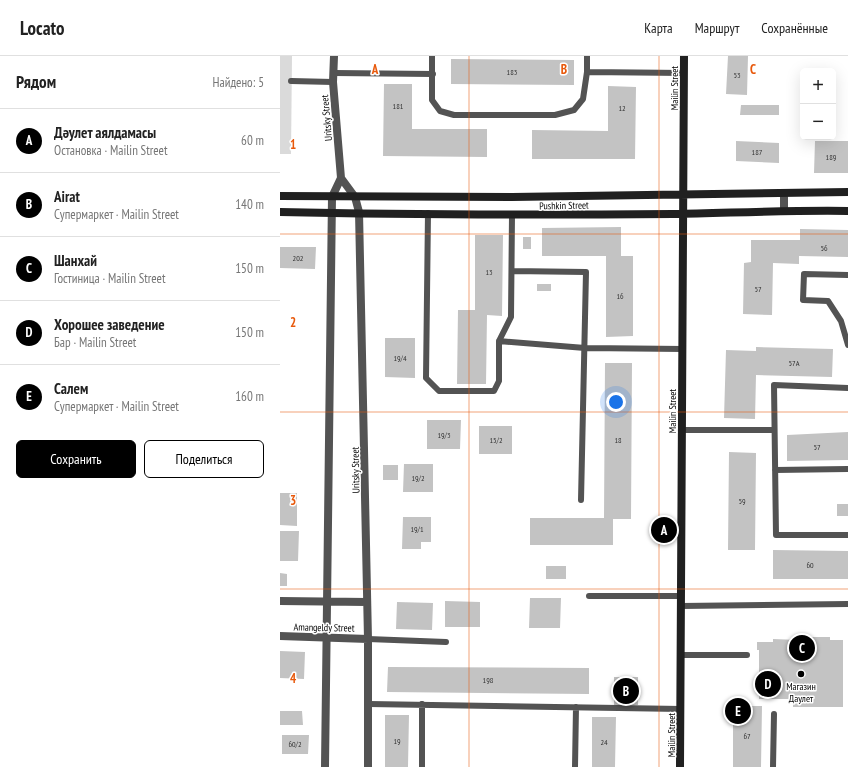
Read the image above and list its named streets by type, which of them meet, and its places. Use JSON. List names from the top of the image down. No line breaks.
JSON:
{"streets":{"street":["Mailin Street","Uritsky Street","Pushkin Street","Amangeldy Street"]},"crossings":[["Mailin Street","Pushkin Street"],["Uritsky Street","Pushkin Street"],["Uritsky Street","Amangeldy Street"]],"places":["Магазин Даулет"],"house_numbers":["183","53","181","12","187","189","56","202","13","57","16","19/4","57А","19/3","15/2","18","57","19/2","59","19/1","60","198","67","19","24","60/2"],"page":{"header":"Locato","nav":["Карта","Маршрут","Сохранённые"],"heading":["Рядом","Найдено: 5"],"map_buttons":["+","−"],"list":[{"mark":"A","name":"Дәулет аялдамасы","note":"Остановка · Mailin Street","value":"60 m"},{"mark":"B","name":"Airat","note":"Супермаркет · Mailin Street","value":"140 m"},{"mark":"C","name":"Шанхай","note":"Гостиница · Mailin Street","value":"150 m"},{"mark":"D","name":"Хорошее заведение","note":"Бар · Mailin Street","value":"150 m"},{"mark":"E","name":"Салем","note":"Супермаркет · Mailin Street","value":"160 m"}],"buttons":["Сохранить","Поделиться"],"pins":["A","C","D","B","E"]},"grid":{"columns":["A","B","C"],"rows":["1","2","3","4"]}}
